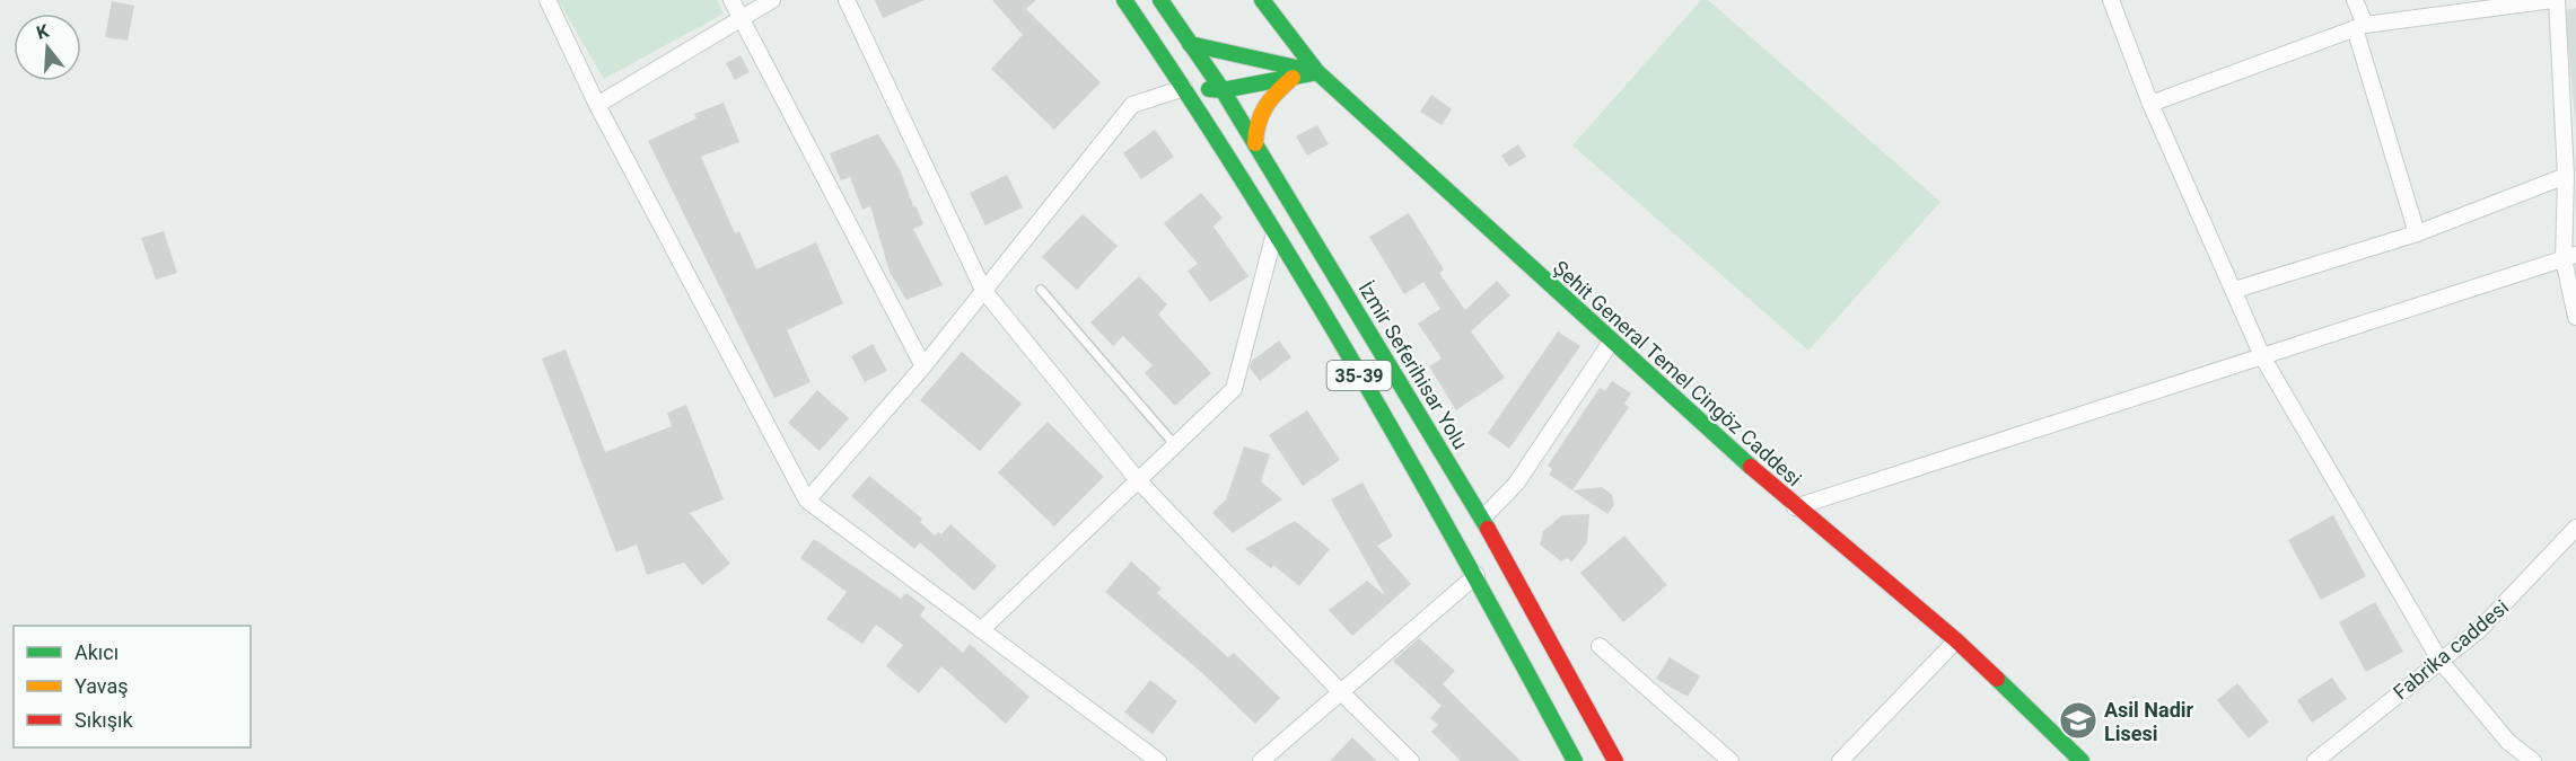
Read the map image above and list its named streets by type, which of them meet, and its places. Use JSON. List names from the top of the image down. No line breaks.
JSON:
{"streets":{"main road":["İzmir Seferihisar Yolu","Şehit General Temel Cingöz Caddesi","35-39"],"street":["Fabrika caddesi"]},"places":{"school or university":["Asil Nadir Lisesi"]},"legend":["Akıcı","Yavaş","Sıkışık"],"north":"top"}
